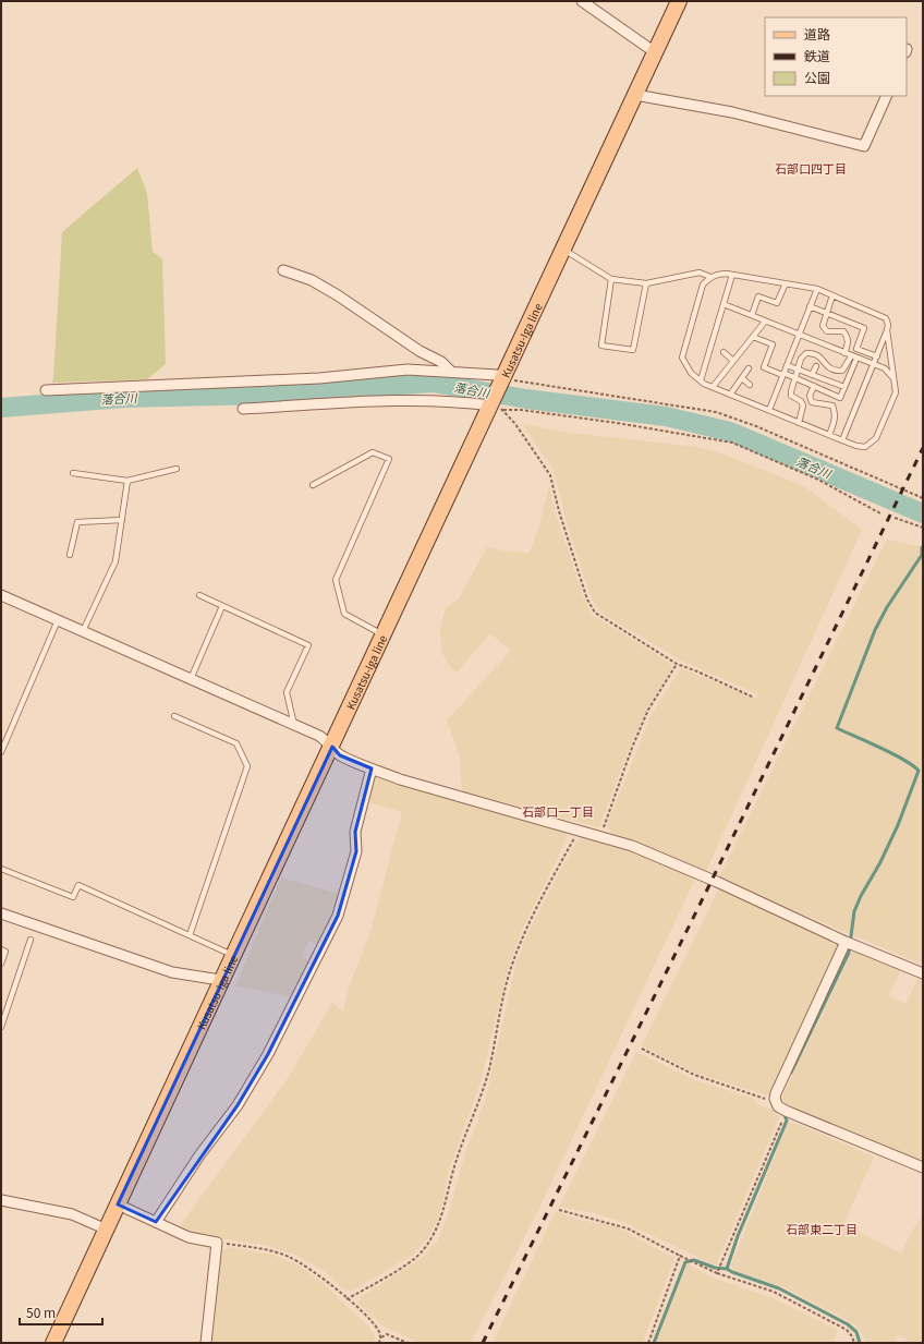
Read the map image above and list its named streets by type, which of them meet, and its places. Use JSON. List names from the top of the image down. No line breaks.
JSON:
{"streets":{"main road":["Kusatsu-Iga line"]},"districts":["石部口四丁目","石部口一丁目","石部東二丁目"],"water":["落合川"],"legend":["道路","鉄道","公園"],"scale_bar":"50 m"}
